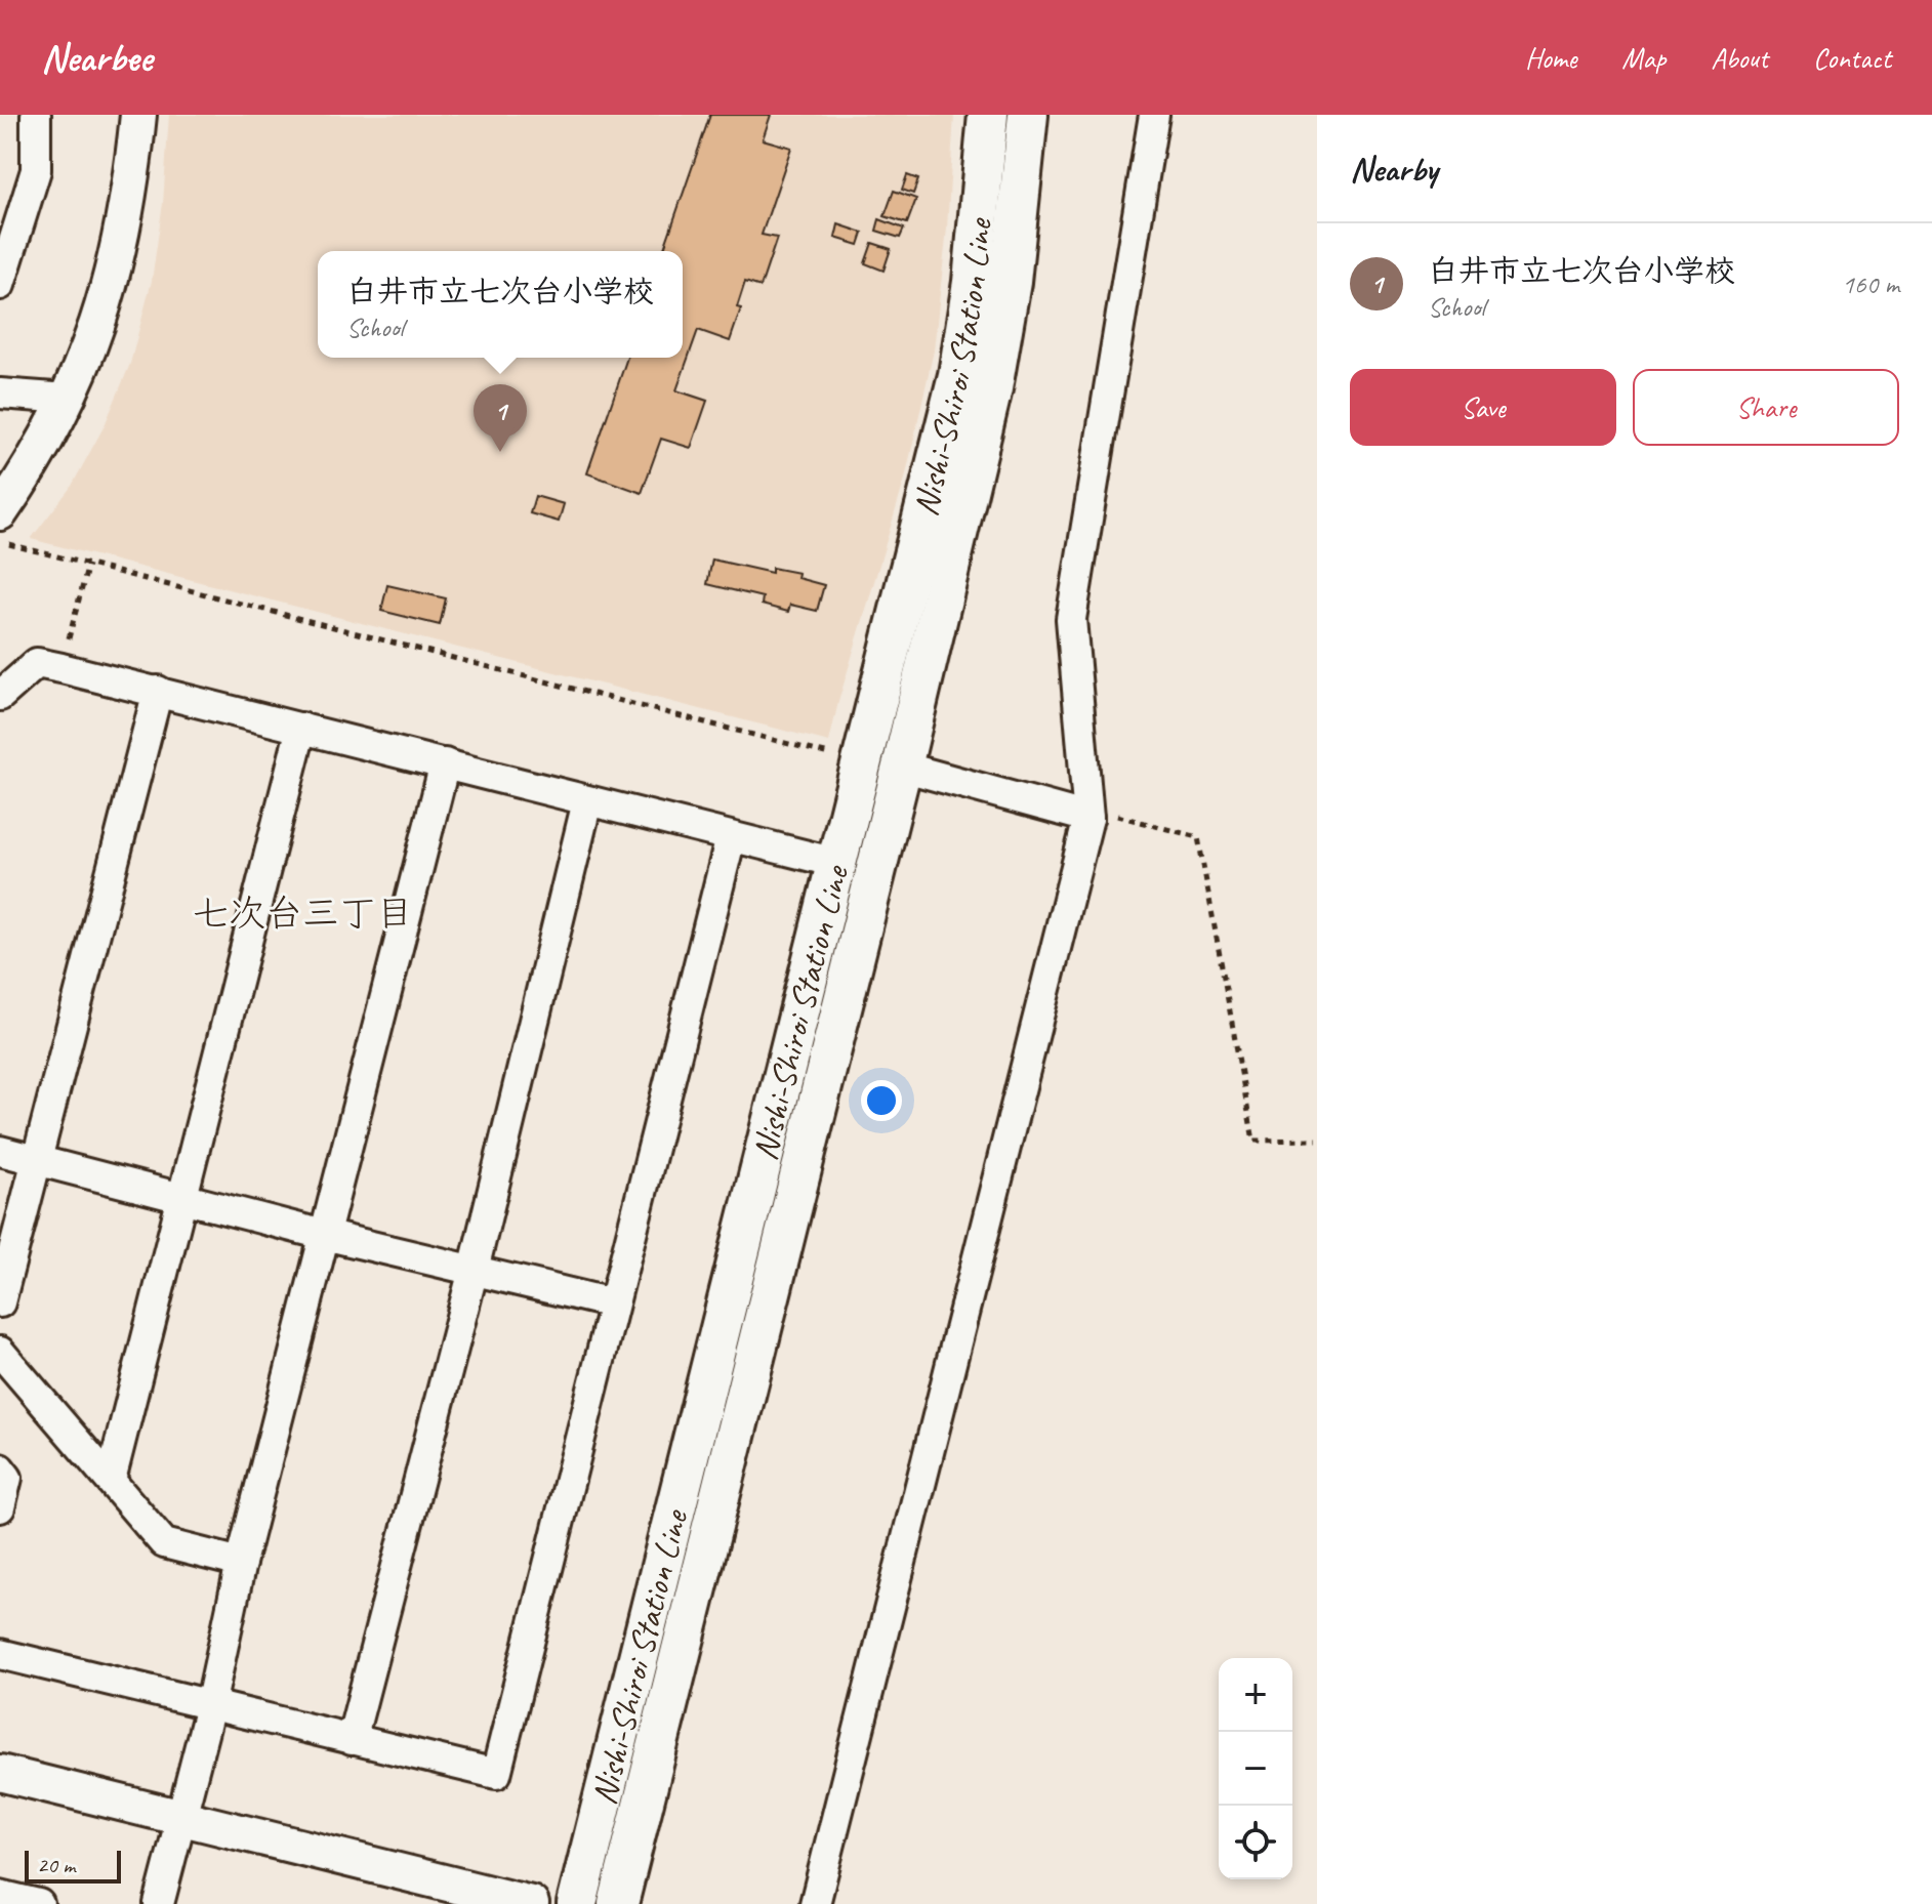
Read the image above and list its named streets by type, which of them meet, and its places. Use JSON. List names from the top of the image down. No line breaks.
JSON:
{"streets":{"main road":["Nishi-Shiroi Station Line"]},"districts":["七次台三丁目"],"scale_bar":"20 m","page":{"header":"Nearbee","nav":["Home","Map","About","Contact"],"heading":"Nearby","list":[{"mark":"1","name":"白井市立七次台小学校","note":"School","value":"160 m"}],"popup":["白井市立七次台小学校","School"],"buttons":["Save","Share"],"pins":"1","map_buttons":["+","−"],"scale":"20 m"}}
